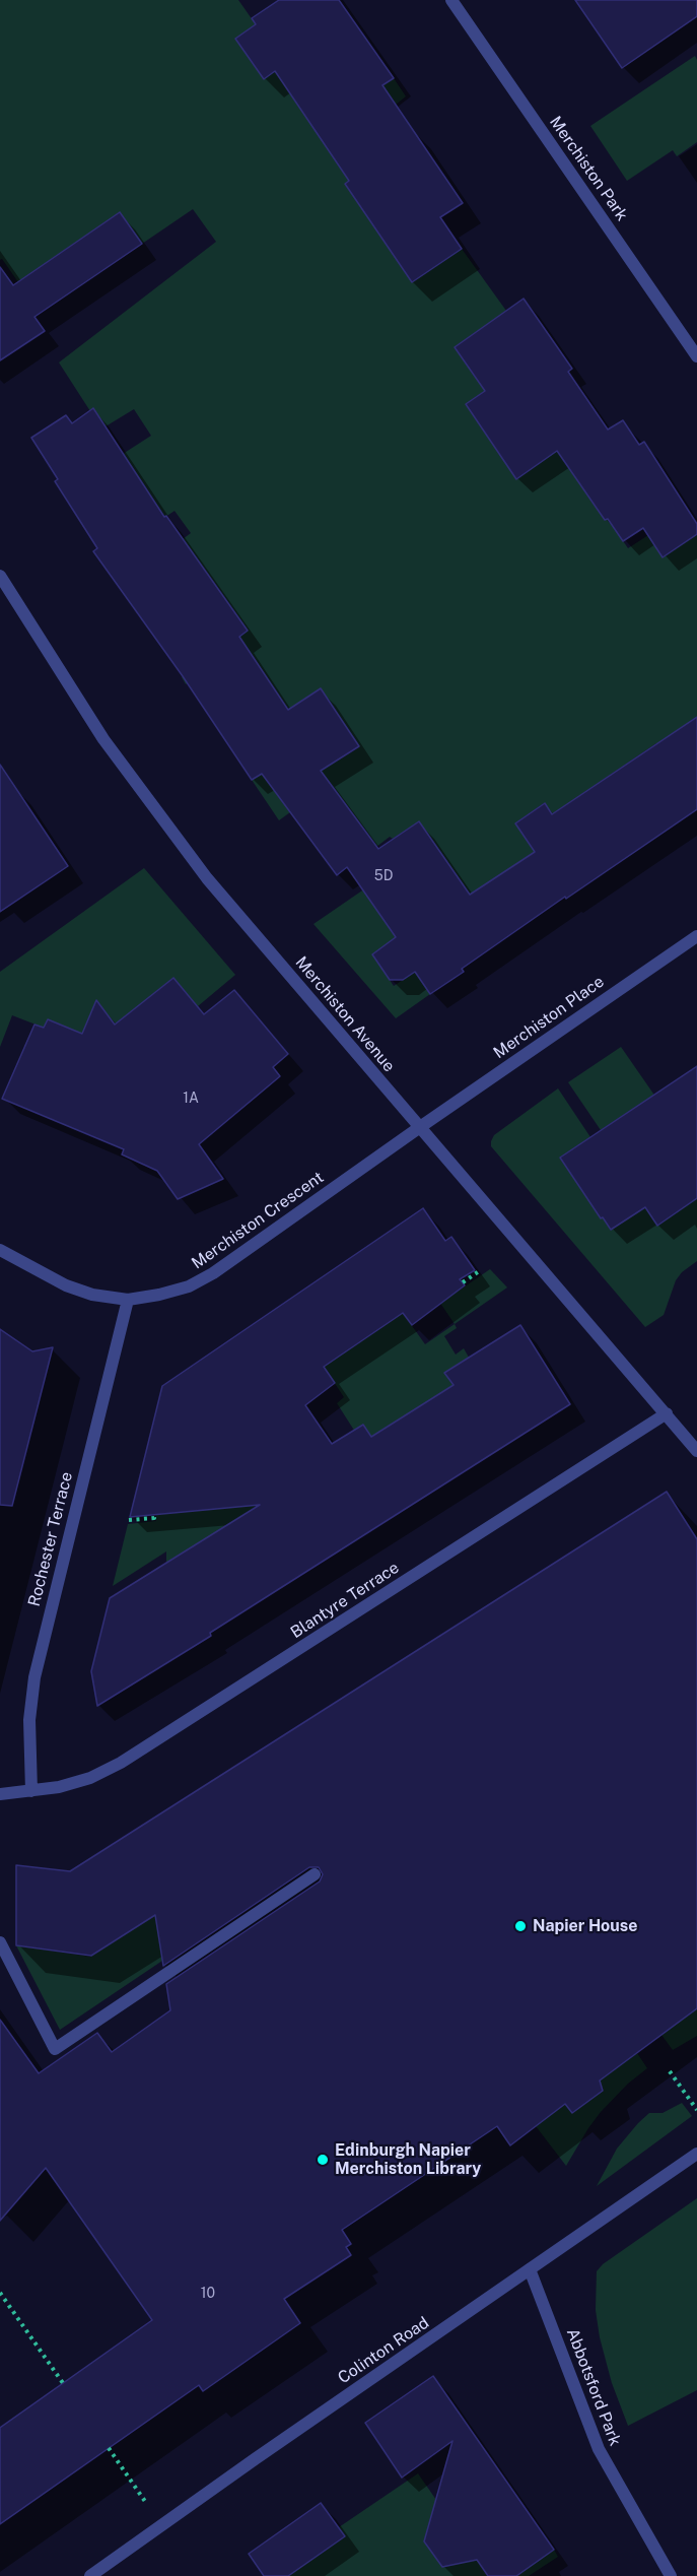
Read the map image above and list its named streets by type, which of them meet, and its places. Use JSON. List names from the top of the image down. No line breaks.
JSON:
{"streets":{"street":["Merchiston Park","Merchiston Avenue","Merchiston Place","Merchiston Crescent","Rochester Terrace","Blantyre Terrace","Colinton Road","Abbotsford Park"]},"crossings":[["Merchiston Avenue","Merchiston Place"],["Merchiston Avenue","Merchiston Crescent"],["Merchiston Avenue","Blantyre Terrace"],["Merchiston Place","Merchiston Crescent"],["Merchiston Crescent","Rochester Terrace"],["Rochester Terrace","Blantyre Terrace"],["Colinton Road","Abbotsford Park"]],"places":["Napier House","Edinburgh Napier Merchiston Library"],"house_numbers":["5D","1A","10"]}
